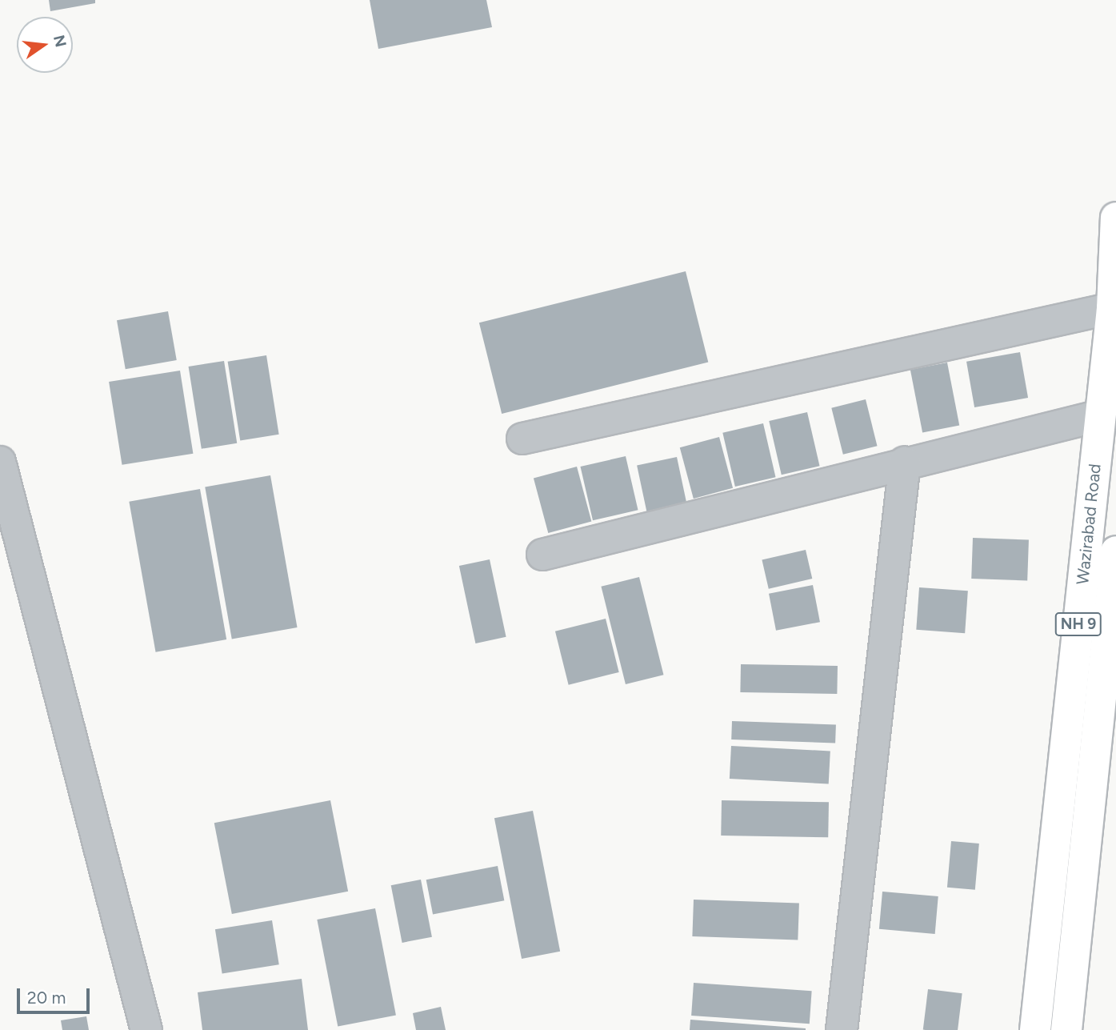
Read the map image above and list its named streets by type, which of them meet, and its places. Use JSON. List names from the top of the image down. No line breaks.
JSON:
{"streets":{"highway":["Wazirabad Road","NH 9"]},"scale_bar":"20 m","north":"right"}
